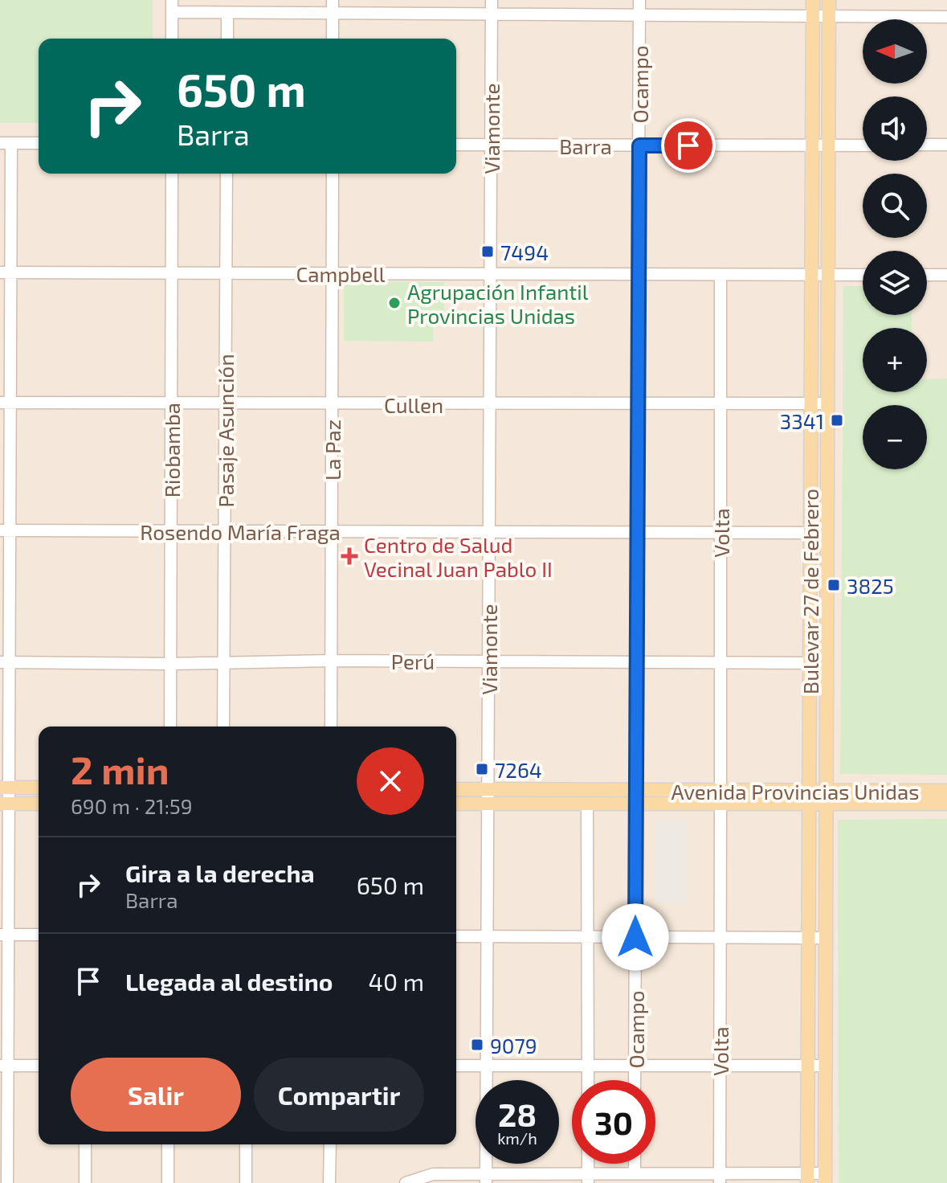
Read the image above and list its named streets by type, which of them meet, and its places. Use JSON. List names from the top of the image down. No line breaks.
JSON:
{"streets":{"main road":["Bulevar 27 de Febrero","Avenida Provincias Unidas"],"street":["Ocampo","Viamonte","Barra","Campbell","Cullen","Pasaje Asunción","Riobamba","La Paz","Rosendo María Fraga","Volta","Perú"]},"crossings":[["Ocampo","Barra"],["Ocampo","Campbell"],["Ocampo","Cullen"],["Ocampo","Rosendo María Fraga"],["Ocampo","Perú"],["Ocampo","Avenida Provincias Unidas"],["Viamonte","Barra"],["Viamonte","Campbell"],["Viamonte","Cullen"],["Viamonte","Rosendo María Fraga"],["Viamonte","Perú"],["Viamonte","Avenida Provincias Unidas"],["Barra","Bulevar 27 de Febrero"],["Campbell","Pasaje Asunción"],["Campbell","Riobamba"],["Campbell","La Paz"],["Campbell","Volta"],["Campbell","Bulevar 27 de Febrero"],["Cullen","Pasaje Asunción"],["Cullen","Riobamba"],["Cullen","La Paz"],["Cullen","Volta"],["Cullen","Bulevar 27 de Febrero"],["Pasaje Asunción","Rosendo María Fraga"],["Pasaje Asunción","Perú"],["Riobamba","Rosendo María Fraga"],["Riobamba","Perú"],["La Paz","Rosendo María Fraga"],["La Paz","Perú"],["Rosendo María Fraga","Volta"],["Rosendo María Fraga","Bulevar 27 de Febrero"],["Volta","Perú"],["Volta","Avenida Provincias Unidas"],["Bulevar 27 de Febrero","Perú"],["Bulevar 27 de Febrero","Avenida Provincias Unidas"]],"places":{"transit":["7494","3341","3825","7264","9079"],"other":["Agrupación Infantil Provincias Unidas"],"health":["Centro de Salud Vecinal Juan Pablo II"]},"north":"left","page":{"map_buttons":["+","−"],"turn":["650 m","Barra"],"heading":["2 min","690 m · 21:59"],"list":[{"name":"Gira a la derecha","note":"Barra","value":"650 m"},{"name":"Llegada al destino","value":"40 m"}],"buttons":["Salir","Compartir"],"speed":"28 km/h","limit":"30"}}
